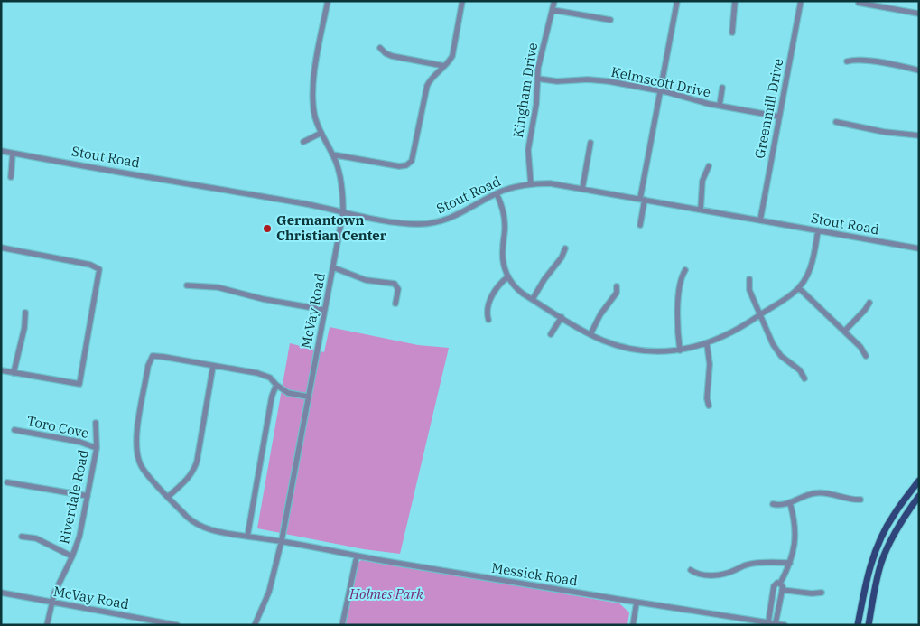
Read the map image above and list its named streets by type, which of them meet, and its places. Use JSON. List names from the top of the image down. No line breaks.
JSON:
{"streets":{"street":["Kelmscott Drive","Kingham Drive","Greenmill Drive","Stout Road","McVay Road","Toro Cove","Riverdale Road","Messick Road"]},"crossings":[["Kelmscott Drive","Kingham Drive"],["Kelmscott Drive","Greenmill Drive"],["Kingham Drive","Stout Road"],["Greenmill Drive","Stout Road"],["Stout Road","McVay Road"],["McVay Road","Riverdale Road"],["McVay Road","Messick Road"],["Toro Cove","Riverdale Road"]],"parks":["Holmes Park"],"places":["Germantown Christian Center"]}
